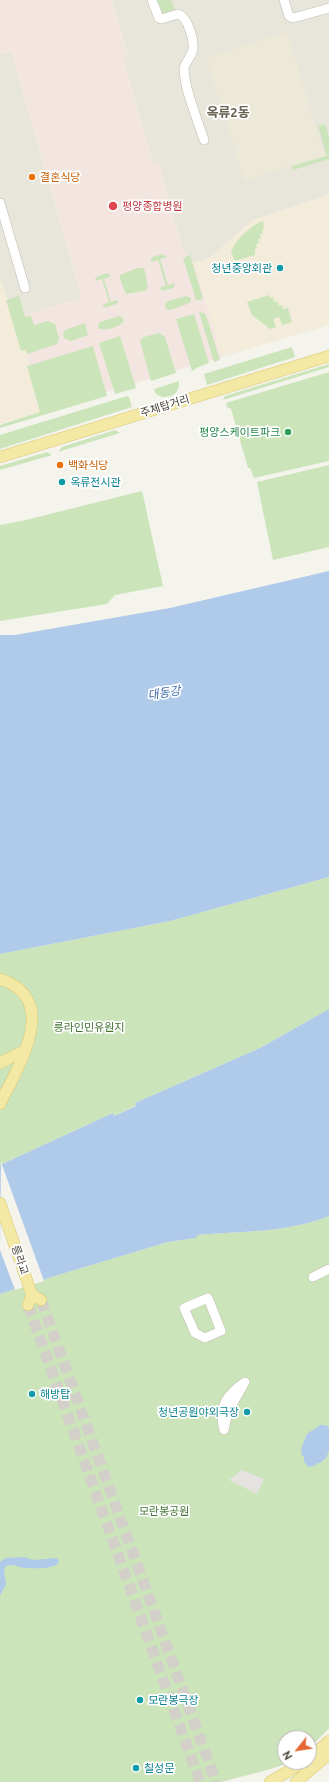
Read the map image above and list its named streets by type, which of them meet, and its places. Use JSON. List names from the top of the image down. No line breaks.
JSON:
{"streets":{"main road":["주체탑거리","릉라교"]},"districts":["옥류2동"],"water":["대동강"],"parks":["릉라인민유원지","모란봉공원"],"places":["결혼식당","평양종합병원","청년중앙회관","평양스케이트파크","백화식당","옥류전시관","해방탑","청년공원야외극장","모란봉극장","칠성문"],"north":"bottom left"}
